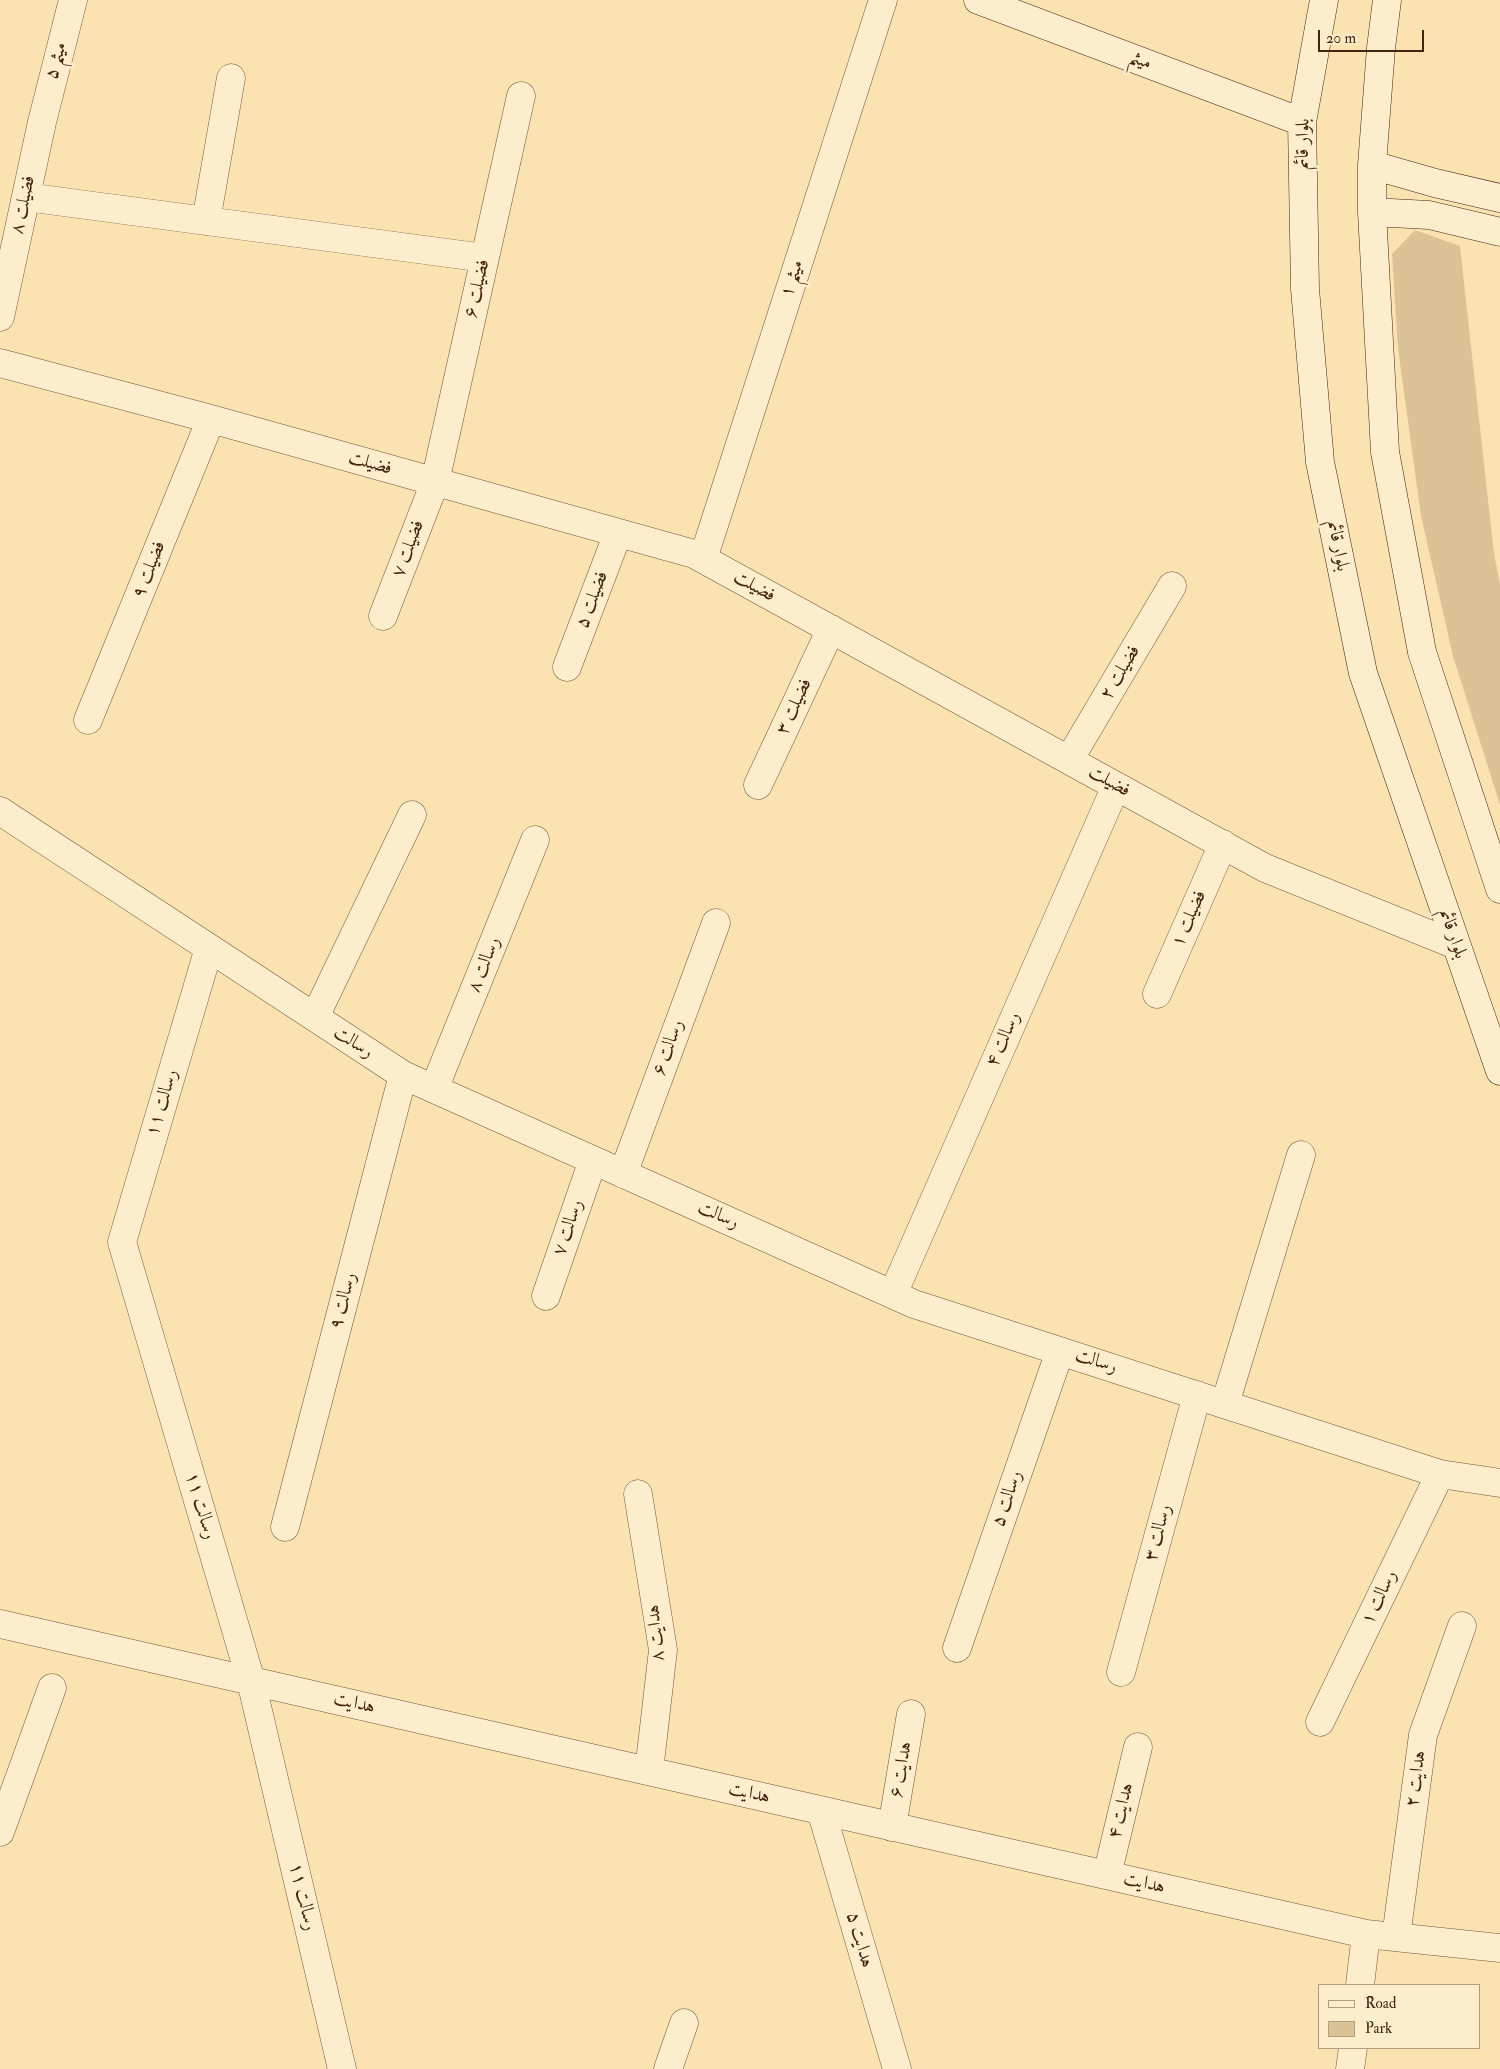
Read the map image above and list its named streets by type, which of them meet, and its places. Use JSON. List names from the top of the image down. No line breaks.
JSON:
{"streets":{"street":["میثم ۵","میثم","بلوار قائم","فضیلت ۸","میثم ۱","فضیلت ۶","فضیلت","فضیلت ۷","فضیلت ۹","فضیلت ۵","فضیلت ۲","فضیلت ۳","فضیلت ۱","رسالت ۸","رسالت ۴","رسالت","رسالت ۶","رسالت ۱۱","رسالت ۷","رسالت ۹","رسالت ۵","رسالت ۳","رسالت ۱","هدایت ۸","هدایت","هدایت ۶","هدایت ۲","هدایت ۴","هدایت ۵"]},"crossings":[["میثم ۵","فضیلت ۸"],["میثم","بلوار قائم"],["بلوار قائم","فضیلت"],["میثم ۱","فضیلت"],["فضیلت ۶","فضیلت"],["فضیلت ۶","فضیلت ۷"],["فضیلت","فضیلت ۷"],["فضیلت","فضیلت ۹"],["فضیلت","فضیلت ۵"],["فضیلت","فضیلت ۲"],["فضیلت","فضیلت ۳"],["فضیلت","فضیلت ۱"],["فضیلت","رسالت ۴"],["رسالت ۸","رسالت"],["رسالت ۴","رسالت"],["رسالت","رسالت ۶"],["رسالت","رسالت ۱۱"],["رسالت","رسالت ۷"],["رسالت","رسالت ۹"],["رسالت","رسالت ۵"],["رسالت","رسالت ۳"],["رسالت","رسالت ۱"],["رسالت ۱۱","هدایت"],["هدایت ۸","هدایت"],["هدایت","هدایت ۶"],["هدایت","هدایت ۲"],["هدایت","هدایت ۴"],["هدایت","هدایت ۵"]],"legend":["Road","Park"],"scale_bar":"20 m"}
